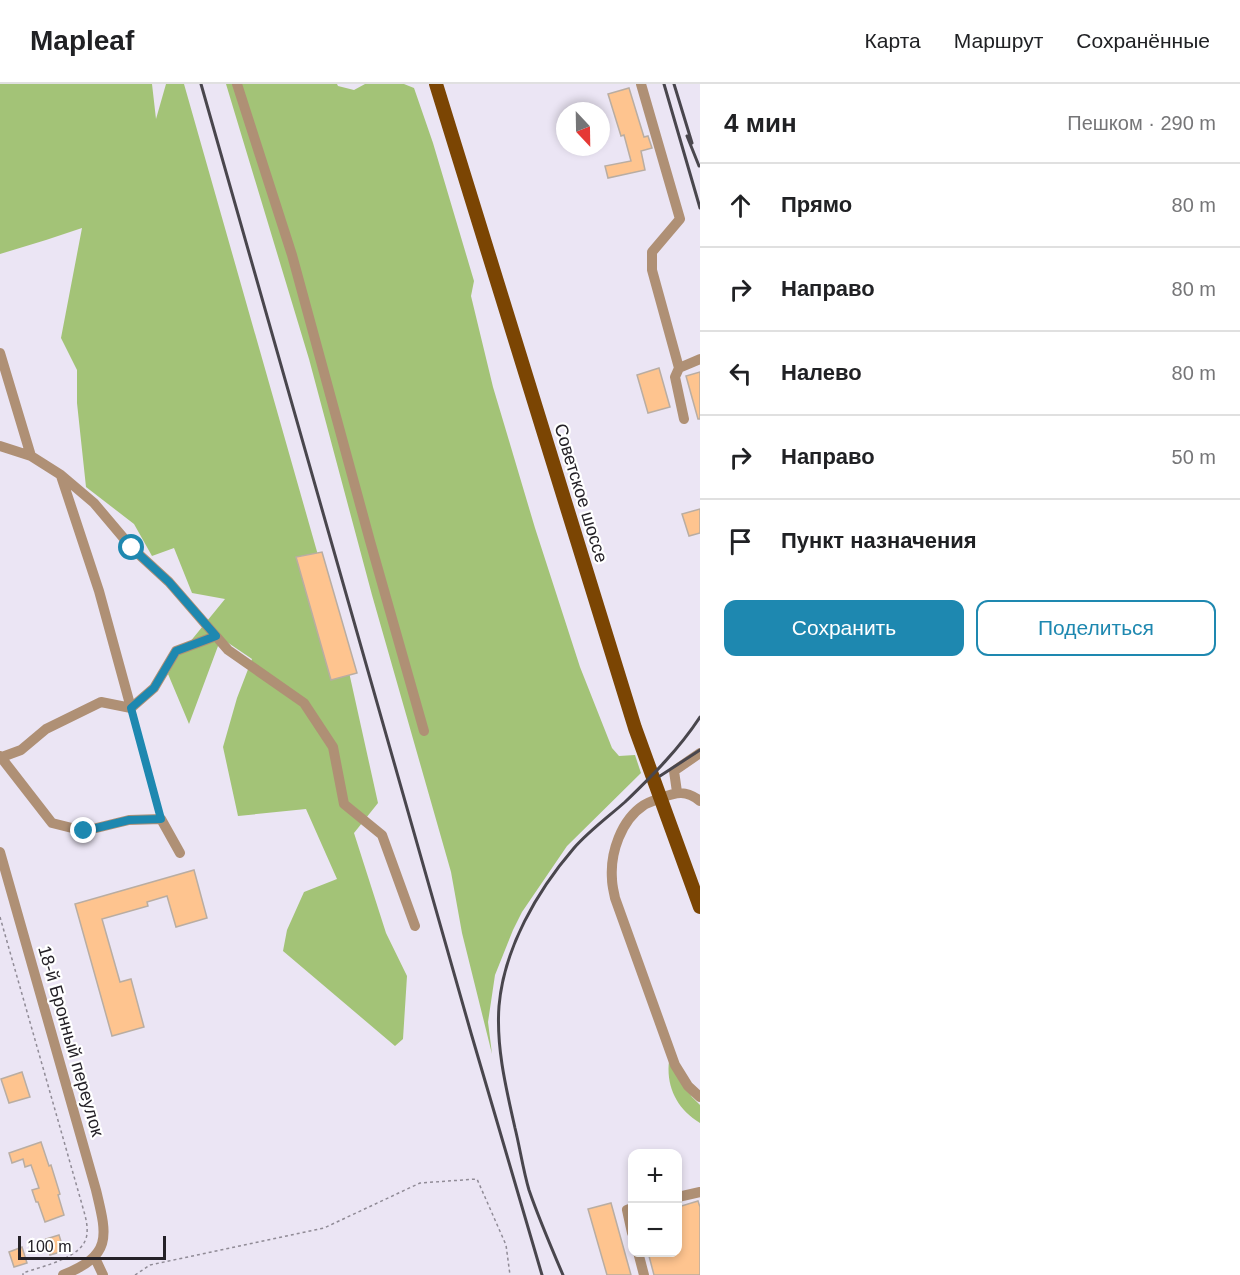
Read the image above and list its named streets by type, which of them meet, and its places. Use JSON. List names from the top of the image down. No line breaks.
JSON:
{"streets":{"main road":["Советское шоссе"],"street":["18-й Бронный переулок"]},"scale_bar":"100 m","north":"bottom","page":{"header":"Mapleaf","nav":["Карта","Маршрут","Сохранённые"],"heading":["4 мин","Пешком · 290 m"],"list":[["Прямо","80 m"],["Направо","80 m"],["Налево","80 m"],["Направо","50 m"],"Пункт назначения"],"buttons":["Сохранить","Поделиться"],"map_buttons":["+","−"],"scale":"100 m"}}
